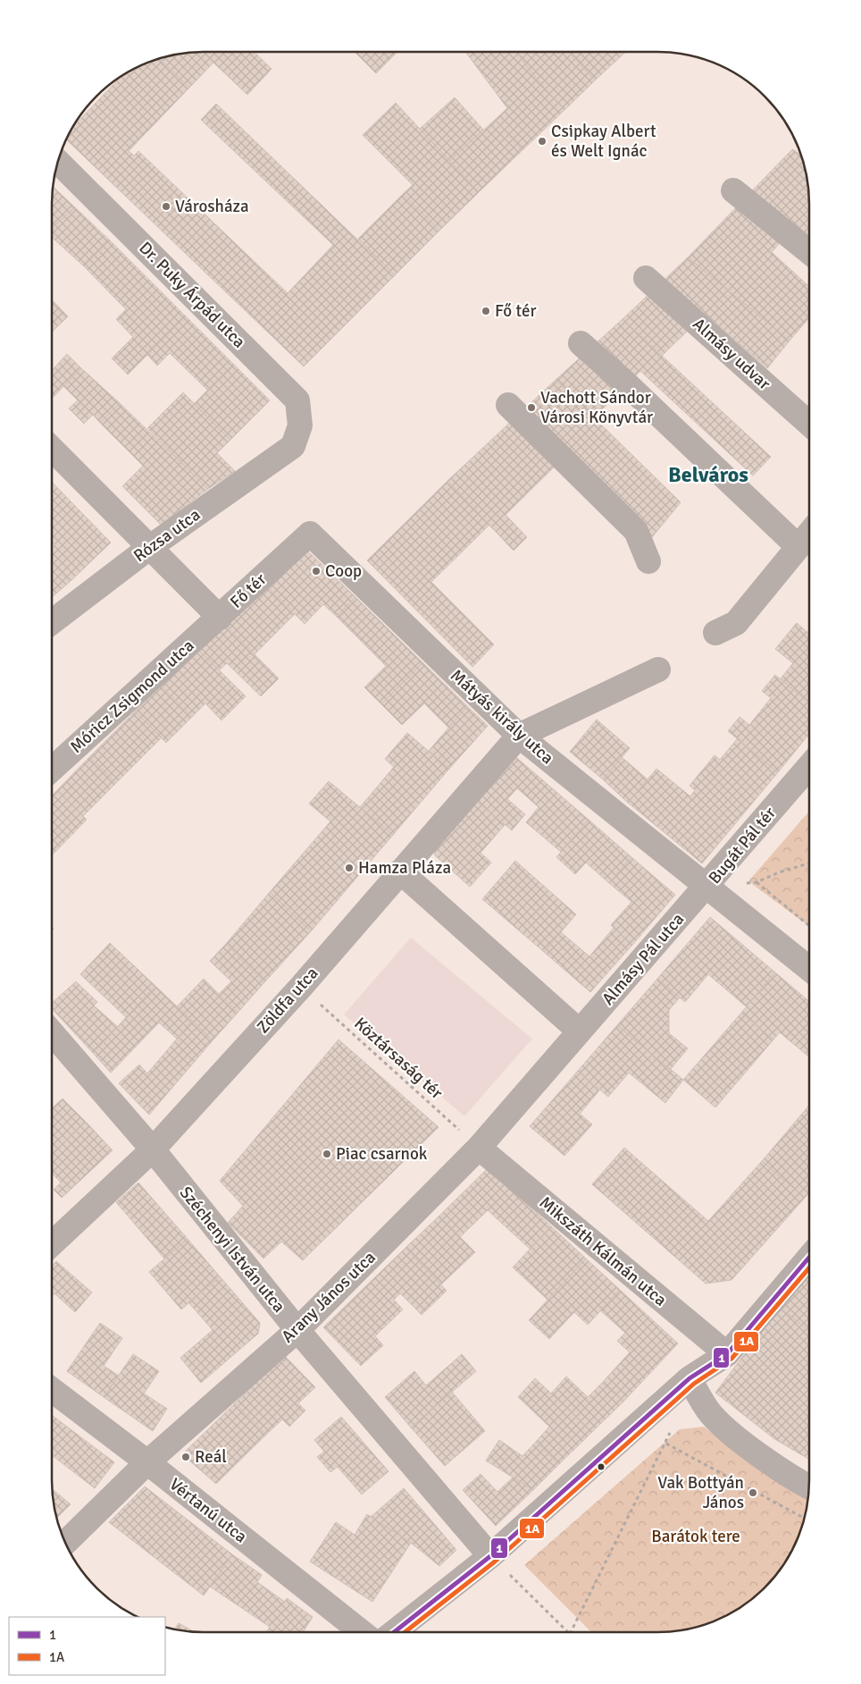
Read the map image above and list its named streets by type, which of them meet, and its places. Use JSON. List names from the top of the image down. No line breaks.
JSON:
{"streets":{"street":["Dr. Puky Árpád utca","Almásy udvar","Rózsa utca","Fő tér","Móricz Zsigmond utca","Mátyás király utca","Bugát Pál tér","Almásy Pál utca","Zöldfa utca","Széchenyi István utca","Mikszáth Kálmán utca","Arany János utca","Vértanú utca"],"path":["Köztársaság tér"]},"crossings":[["Dr. Puky Árpád utca","Rózsa utca"],["Rózsa utca","Fő tér"],["Fő tér","Móricz Zsigmond utca"],["Fő tér","Mátyás király utca"],["Mátyás király utca","Bugát Pál tér"],["Mátyás király utca","Almásy Pál utca"],["Mátyás király utca","Zöldfa utca"],["Bugát Pál tér","Almásy Pál utca"],["Almásy Pál utca","Arany János utca"],["Zöldfa utca","Köztársaság tér"],["Zöldfa utca","Széchenyi István utca"],["Köztársaság tér","Mikszáth Kálmán utca"],["Köztársaság tér","Arany János utca"],["Széchenyi István utca","Arany János utca"],["Mikszáth Kálmán utca","Arany János utca"],["Arany János utca","Vértanú utca"]],"districts":["Belváros"],"parks":["Barátok tere"],"places":["Csipkay Albert és Welt Ignác","Városháza","Fő tér","Vachott Sándor Városi Könyvtár","Coop","Hamza Pláza","Piac csarnok","Reál","Vak Bottyán János"],"lines":["transit line 1","transit line 1A"],"legend":["1","1A"]}
